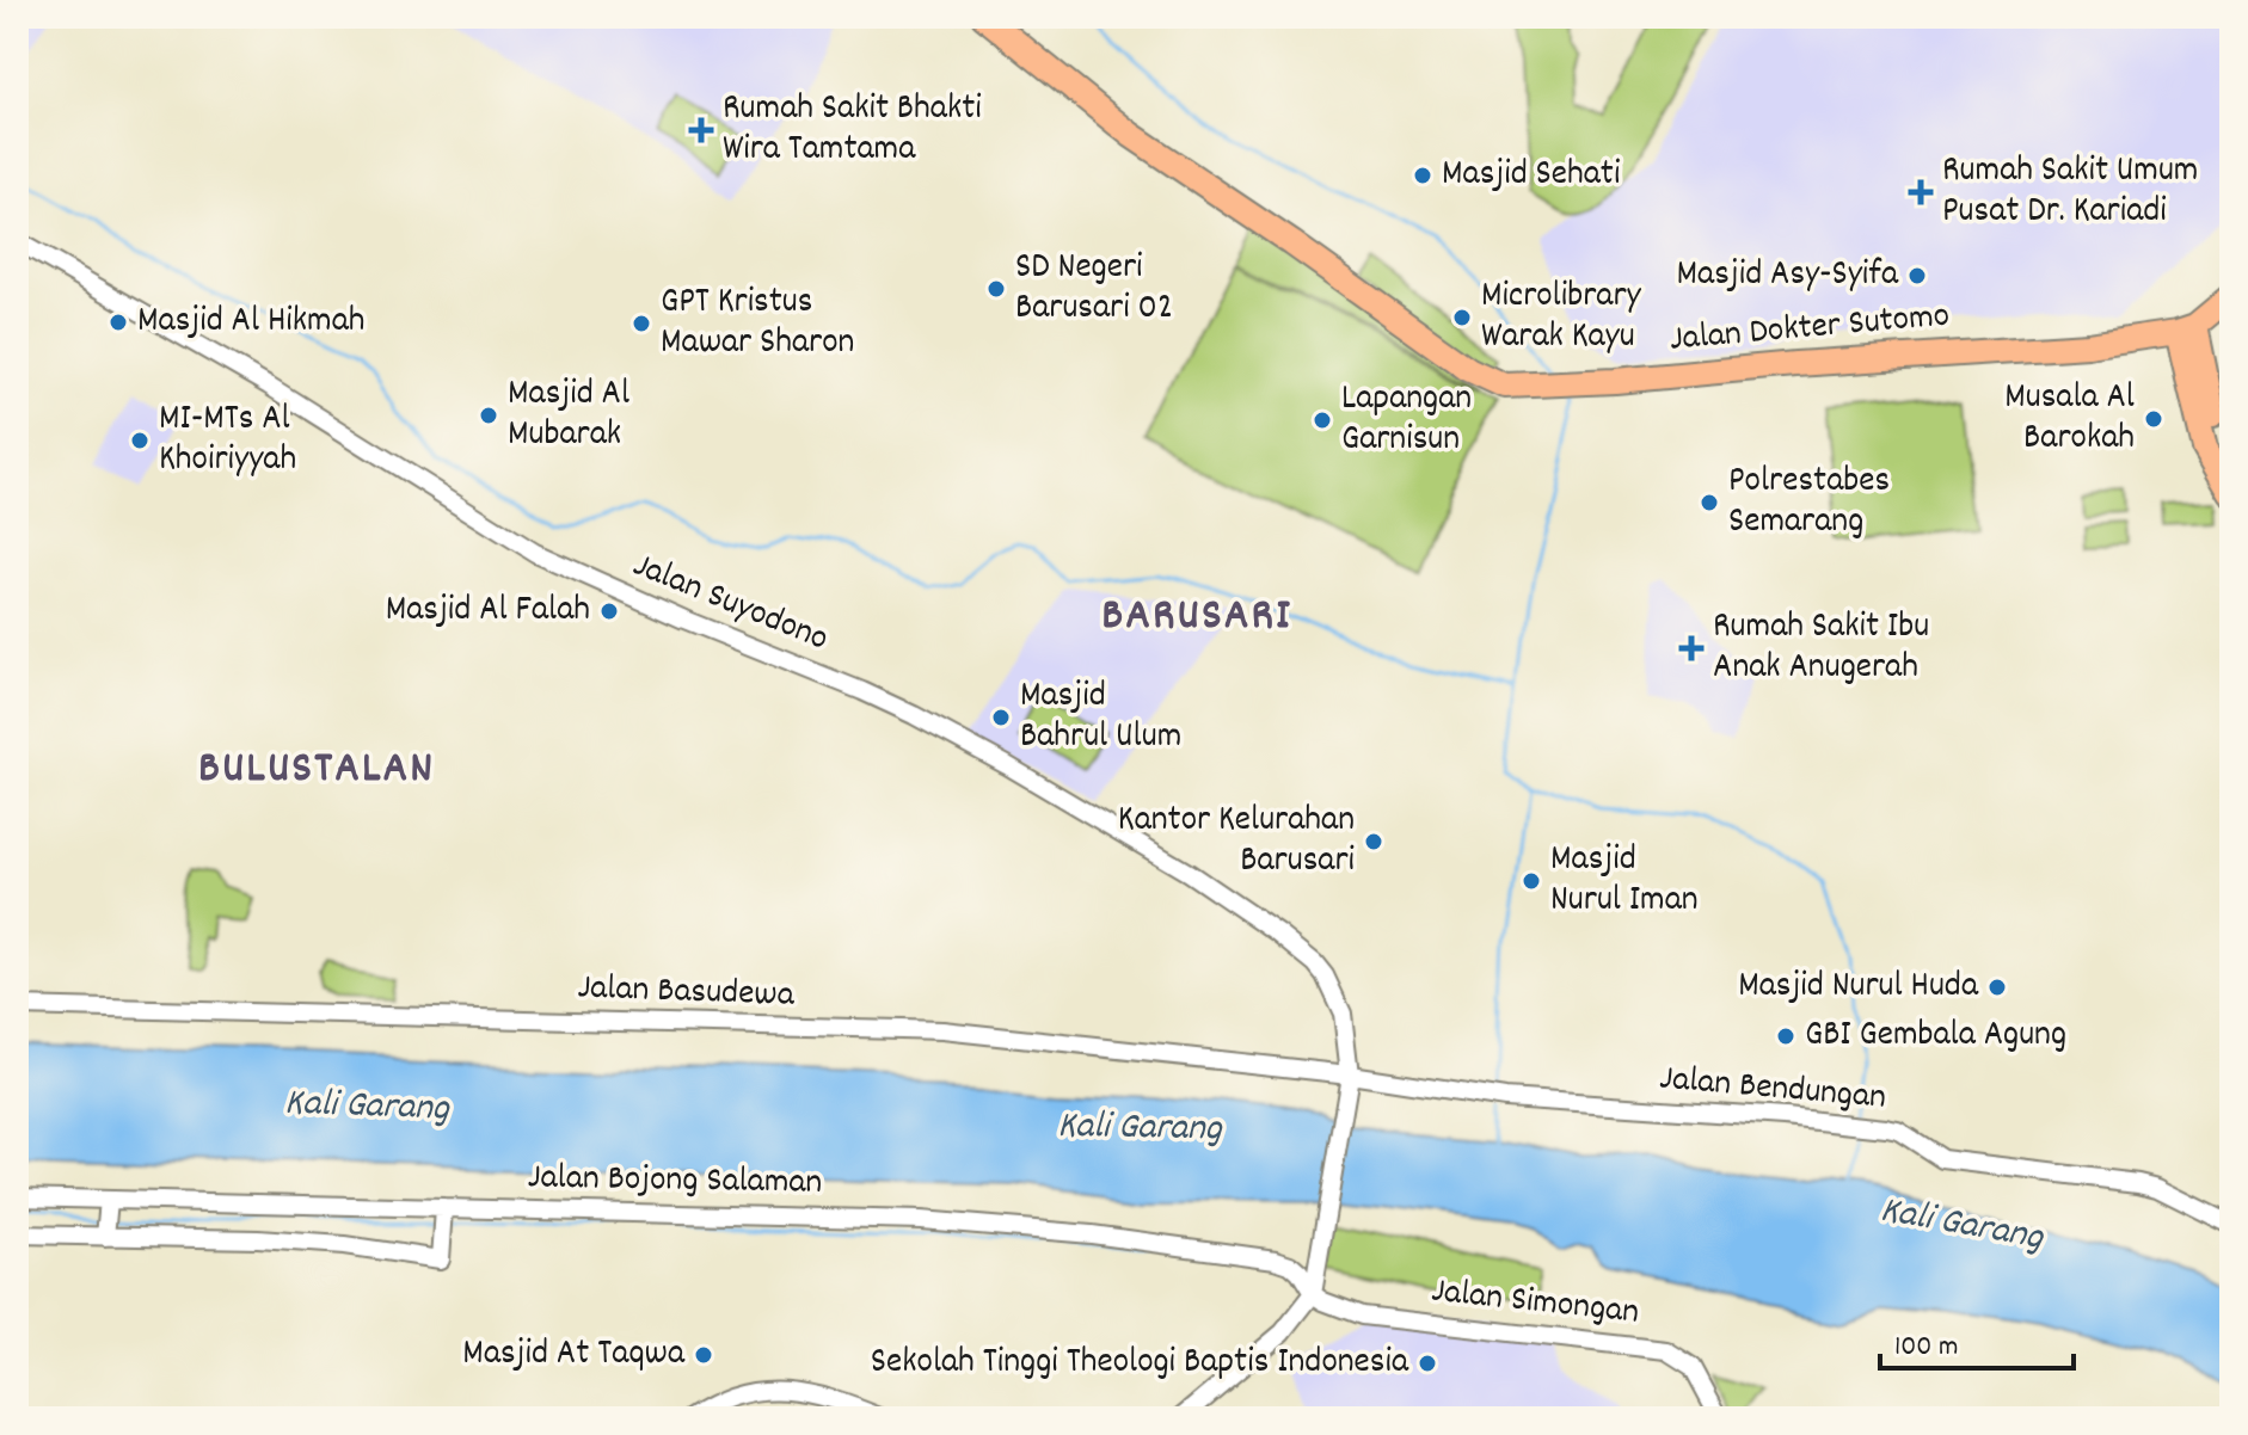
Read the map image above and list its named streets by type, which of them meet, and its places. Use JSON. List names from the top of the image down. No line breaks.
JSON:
{"streets":{"highway":["Jalan Dokter Sutomo"],"street":["Jalan Suyodono","Jalan Basudewa","Jalan Bendungan","Jalan Bojong Salaman","Jalan Simongan"]},"crossings":[["Jalan Suyodono","Jalan Basudewa"],["Jalan Suyodono","Jalan Bendungan"],["Jalan Suyodono","Jalan Bojong Salaman"],["Jalan Suyodono","Jalan Simongan"],["Jalan Basudewa","Jalan Bendungan"],["Jalan Bojong Salaman","Jalan Simongan"]],"districts":["BARUSARI","BULUSTALAN"],"water":["Kali Garang"],"places":{"health":["Rumah Sakit Bhakti Wira Tamtama","Rumah Sakit Umum Pusat Dr. Kariadi","Rumah Sakit Ibu Anak Anugerah"],"other":["Masjid Sehati","Masjid Asy-Syifa","SD Negeri Barusari 02","Microlibrary Warak Kayu","Masjid Al Hikmah","GPT Kristus Mawar Sharon","Masjid Al Mubarak","Musala Al Barokah","Lapangan Garnisun","MI-MTs Al Khoiriyyah","Polrestabes Semarang","Masjid Al Falah","Masjid Bahrul Ulum","Kantor Kelurahan Barusari","Masjid Nurul Iman","Masjid Nurul Huda","GBI Gembala Agung","Masjid At Taqwa","Sekolah Tinggi Theologi Baptis Indonesia"]},"scale_bar":"100 m"}
